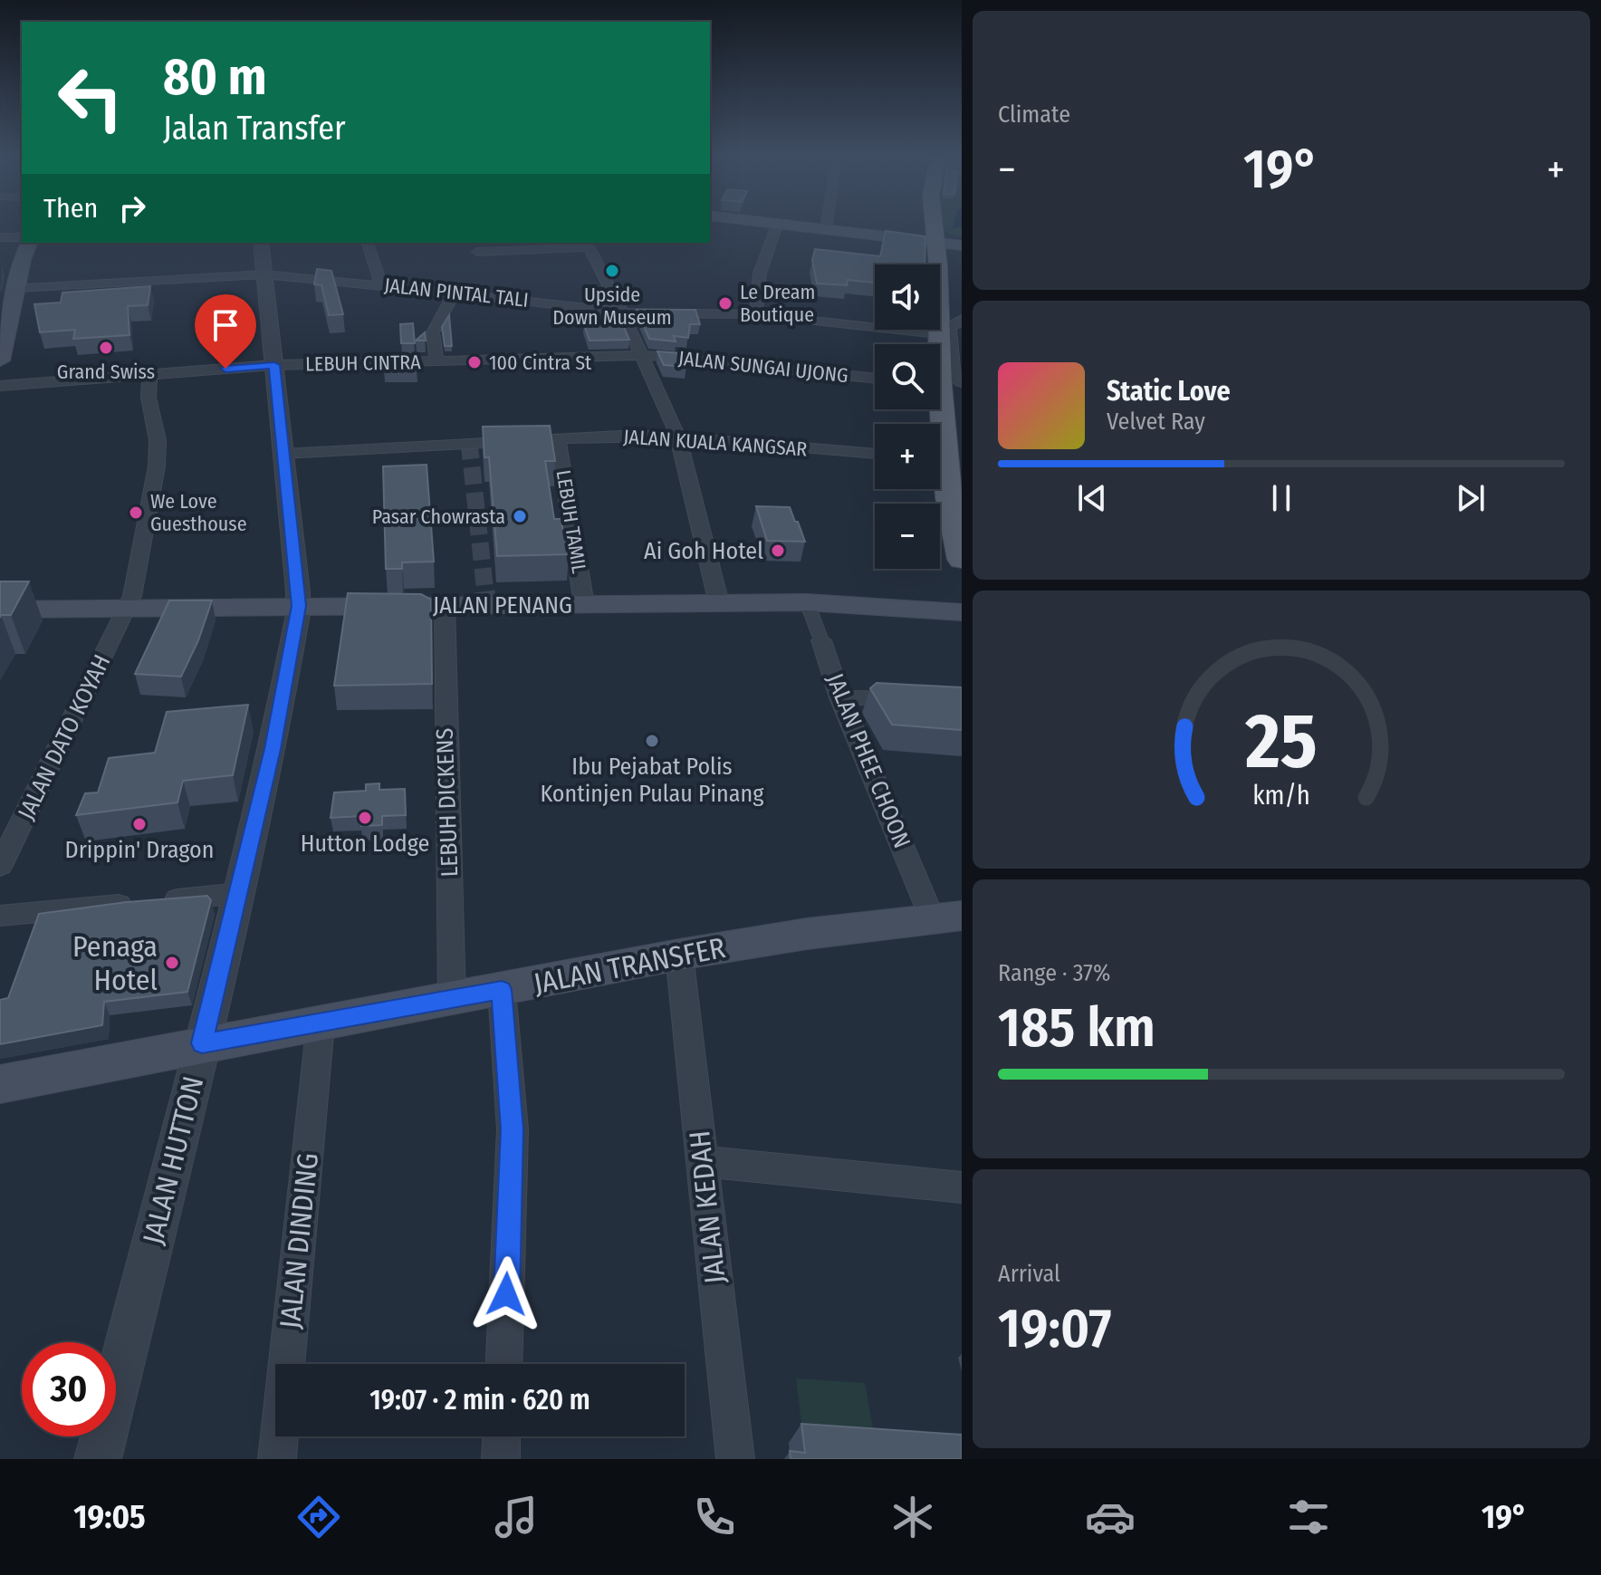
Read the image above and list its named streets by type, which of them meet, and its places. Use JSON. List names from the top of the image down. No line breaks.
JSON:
{"streets":{"main road":["JALAN PENANG","JALAN TRANSFER"],"street":["JALAN PINTAL TALI","LEBUH CINTRA","JALAN SUNGAI UJONG","JALAN KUALA KANGSAR","LEBUH TAMIL","JALAN DATO KOYAH","JALAN PHEE CHOON","LEBUH DICKENS","JALAN HUTTON","JALAN KEDAH","JALAN DINDING"]},"crossings":[["JALAN PINTAL TALI","JALAN HUTTON"],["LEBUH CINTRA","JALAN SUNGAI UJONG"],["LEBUH CINTRA","JALAN DATO KOYAH"],["LEBUH CINTRA","JALAN HUTTON"],["JALAN KUALA KANGSAR","LEBUH TAMIL"],["JALAN KUALA KANGSAR","JALAN HUTTON"],["LEBUH TAMIL","JALAN PENANG"],["JALAN PENANG","JALAN DATO KOYAH"],["JALAN PENANG","JALAN PHEE CHOON"],["JALAN PENANG","LEBUH DICKENS"],["JALAN PENANG","JALAN HUTTON"],["JALAN PHEE CHOON","JALAN TRANSFER"],["LEBUH DICKENS","JALAN TRANSFER"],["JALAN TRANSFER","JALAN HUTTON"],["JALAN TRANSFER","JALAN KEDAH"],["JALAN TRANSFER","JALAN DINDING"]],"places":["Upside Down Museum","Le Dream Boutique","Grand Swiss","100 Cintra St","We Love Guesthouse","Pasar Chowrasta","Ai Goh Hotel","Ibu Pejabat Polis Kontinjen Pulau Pinang","Hutton Lodge","Drippin' Dragon","Penaga Hotel"],"page":{"tile":["Climate",["Range · 37%","185 km"],["Arrival","19:07"]],"turn":["80 m","Jalan Transfer"],"heat":["−","19°","+"],"then":"Then","map_buttons":["+","−"],"song":["Static Love","Velvet Ray"],"limit":"30","trip":"19:07 · 2 min · 620 m","tabs":["19:05","19°"],"gauge":["25","km/h"]}}
